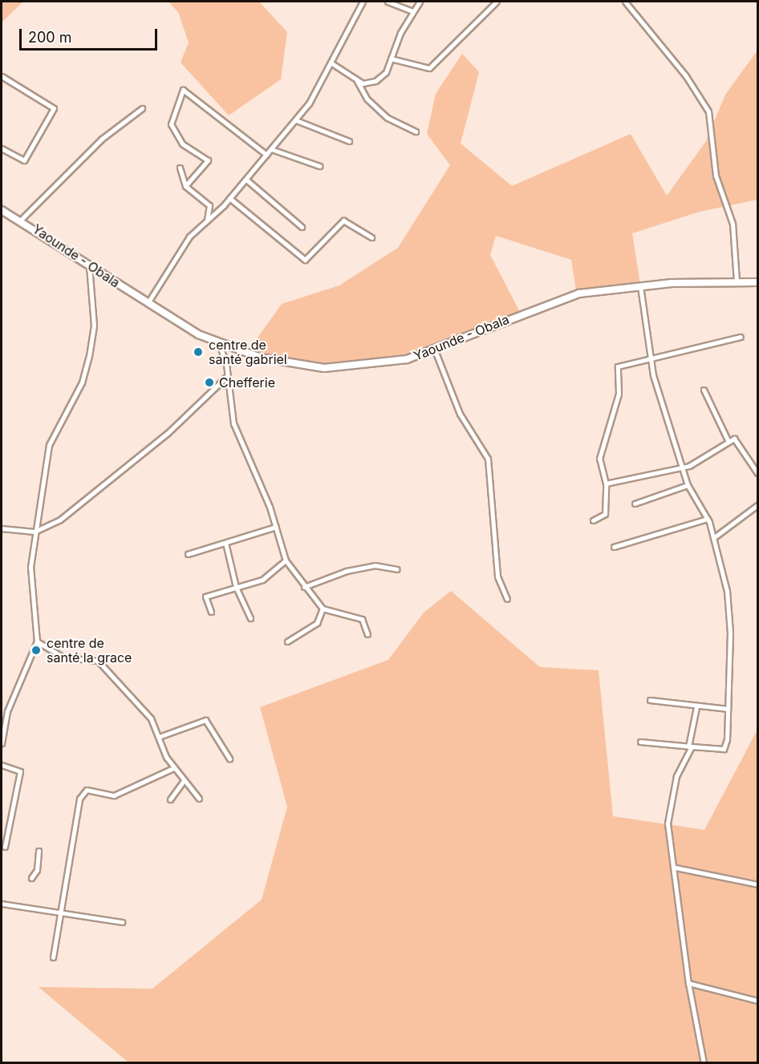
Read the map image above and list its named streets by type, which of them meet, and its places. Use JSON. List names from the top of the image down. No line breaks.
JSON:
{"streets":{"highway":["Yaounde - Obala"]},"places":["centre de santé gabriel","Chefferie","centre de santé la grace"],"scale_bar":"200 m"}
